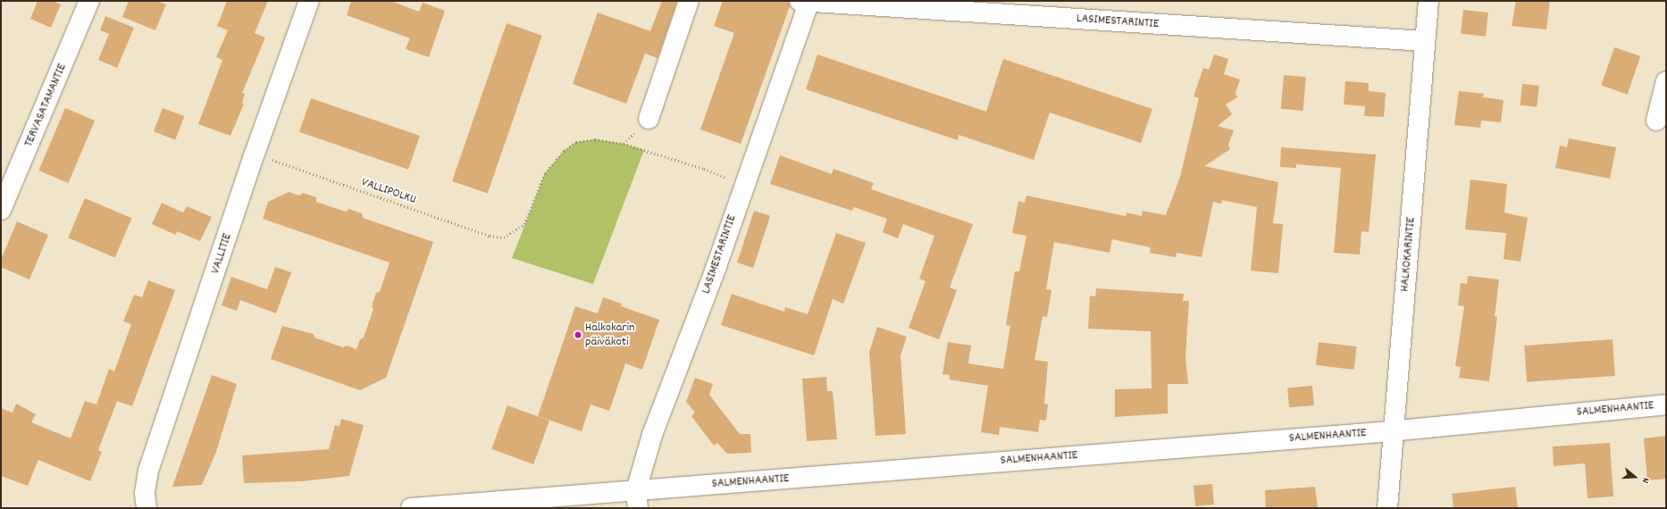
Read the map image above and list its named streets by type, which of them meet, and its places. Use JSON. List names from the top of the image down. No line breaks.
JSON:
{"streets":{"street":["LASIMESTARINTIE","TERVASATAMANTIE","VALLITIE","HALKOKARINTIE","SALMENHAANTIE"],"path":["VALLIPOLKU"]},"crossings":[["LASIMESTARINTIE","HALKOKARINTIE"],["LASIMESTARINTIE","SALMENHAANTIE"],["HALKOKARINTIE","SALMENHAANTIE"]],"places":["Halkokarin päiväkoti"],"north":"right"}
